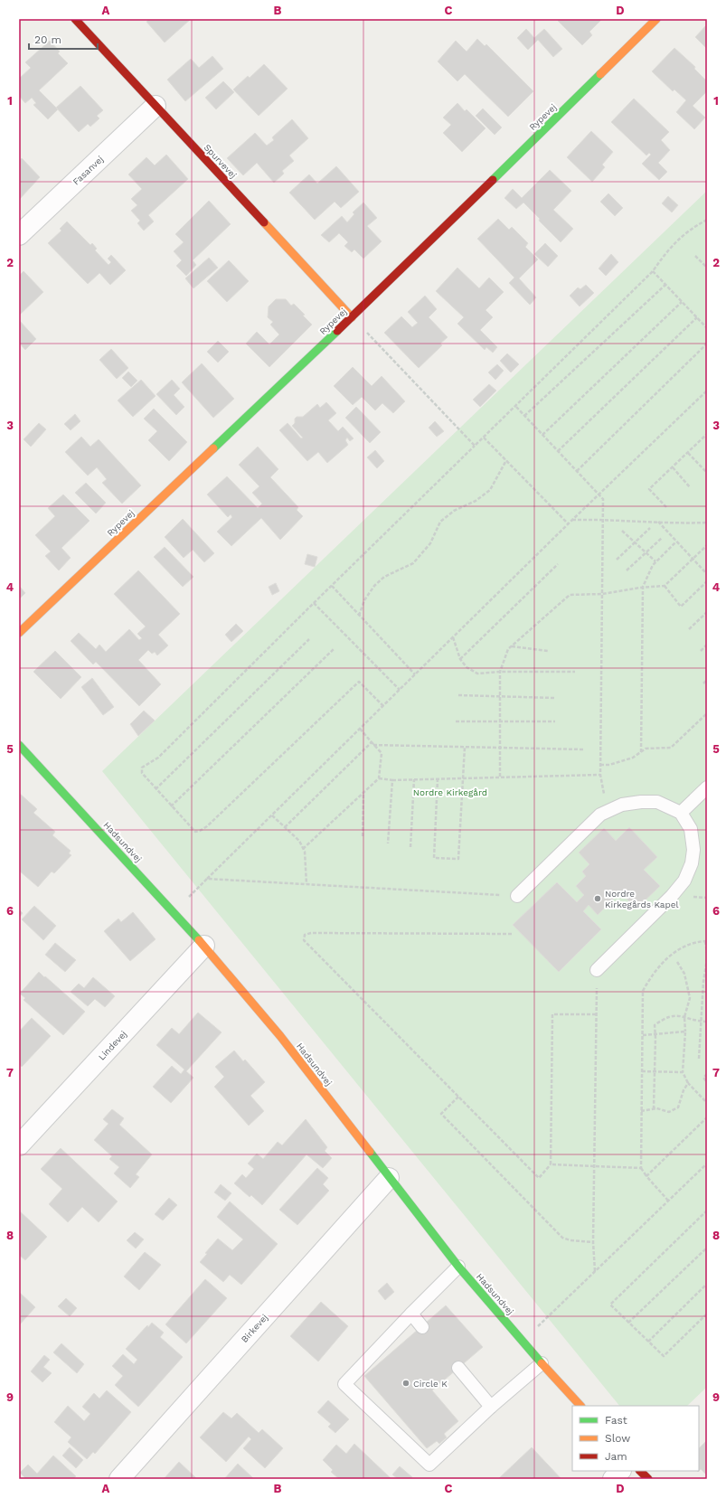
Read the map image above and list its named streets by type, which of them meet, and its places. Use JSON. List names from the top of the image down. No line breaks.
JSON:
{"streets":{"street":["Rypevej","Spurvevej","Fasanvej","Hadsundvej","Lindevej","Birkevej"]},"crossings":[["Rypevej","Spurvevej"],["Spurvevej","Fasanvej"],["Hadsundvej","Lindevej"],["Hadsundvej","Birkevej"]],"parks":["Nordre Kirkegård"],"places":["Nordre Kirkegårds Kapel","Circle K"],"legend":["Fast","Slow","Jam"],"scale_bar":"20 m","grid":{"columns":["A","B","C","D"],"rows":["1","2","3","4","5","6","7","8","9"]}}
